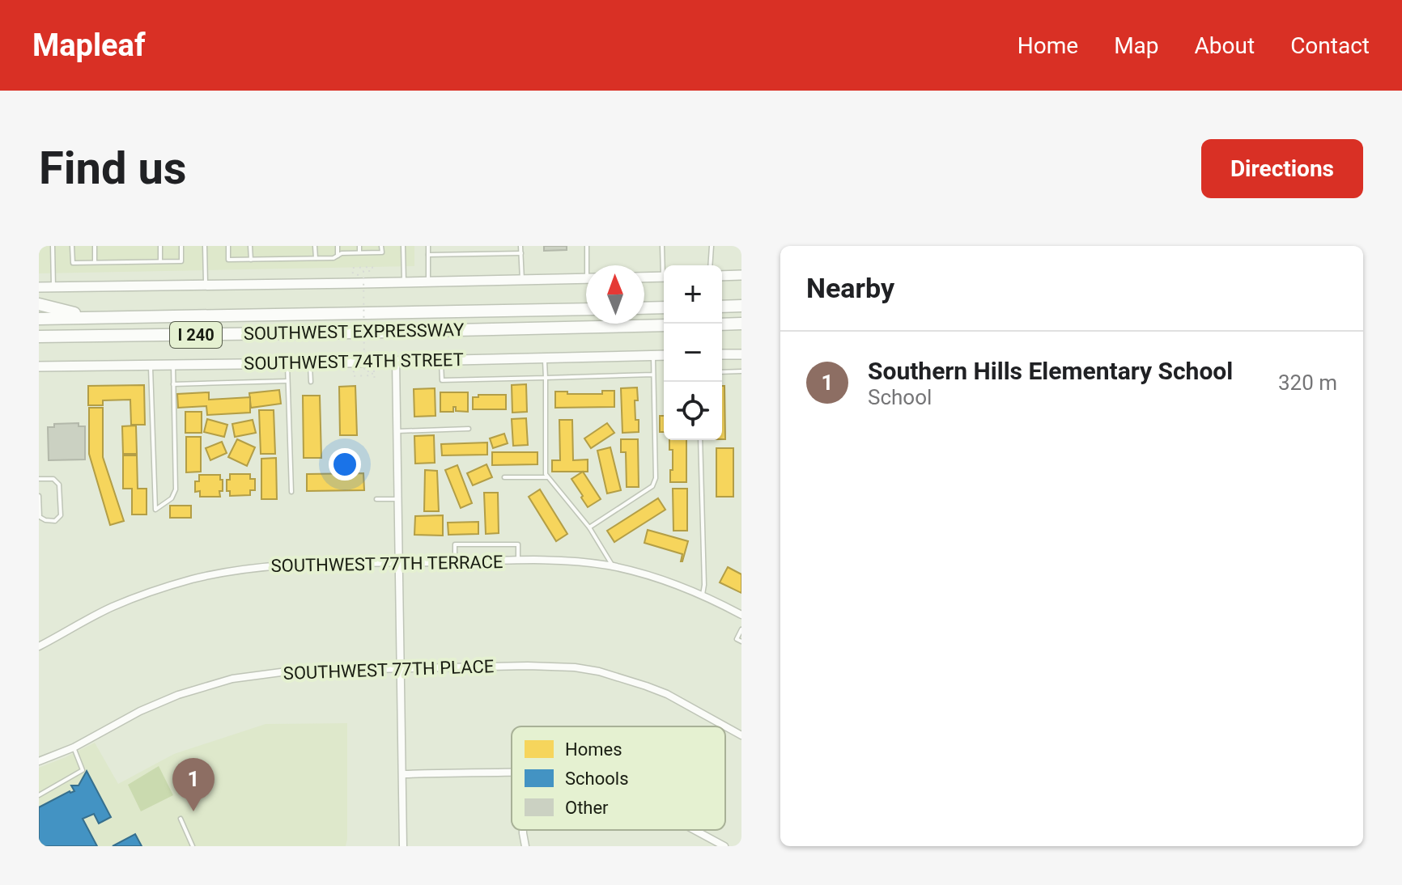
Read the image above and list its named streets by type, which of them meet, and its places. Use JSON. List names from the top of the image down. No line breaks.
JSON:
{"streets":{"highway":["SOUTHWEST EXPRESSWAY","I 240"],"main road":["SOUTHWEST 74TH STREET"],"street":["SOUTHWEST 77TH TERRACE","SOUTHWEST 77TH PLACE"]},"legend":["Homes","Schools","Other"],"north":"top","page":{"header":"Mapleaf","nav":["Home","Map","About","Contact"],"buttons":"Directions","title":"Find us","heading":"Nearby","map_buttons":["+","−"],"list":[{"mark":"1","name":"Southern Hills Elementary School","note":"School","value":"320 m"}],"pins":"1"}}
